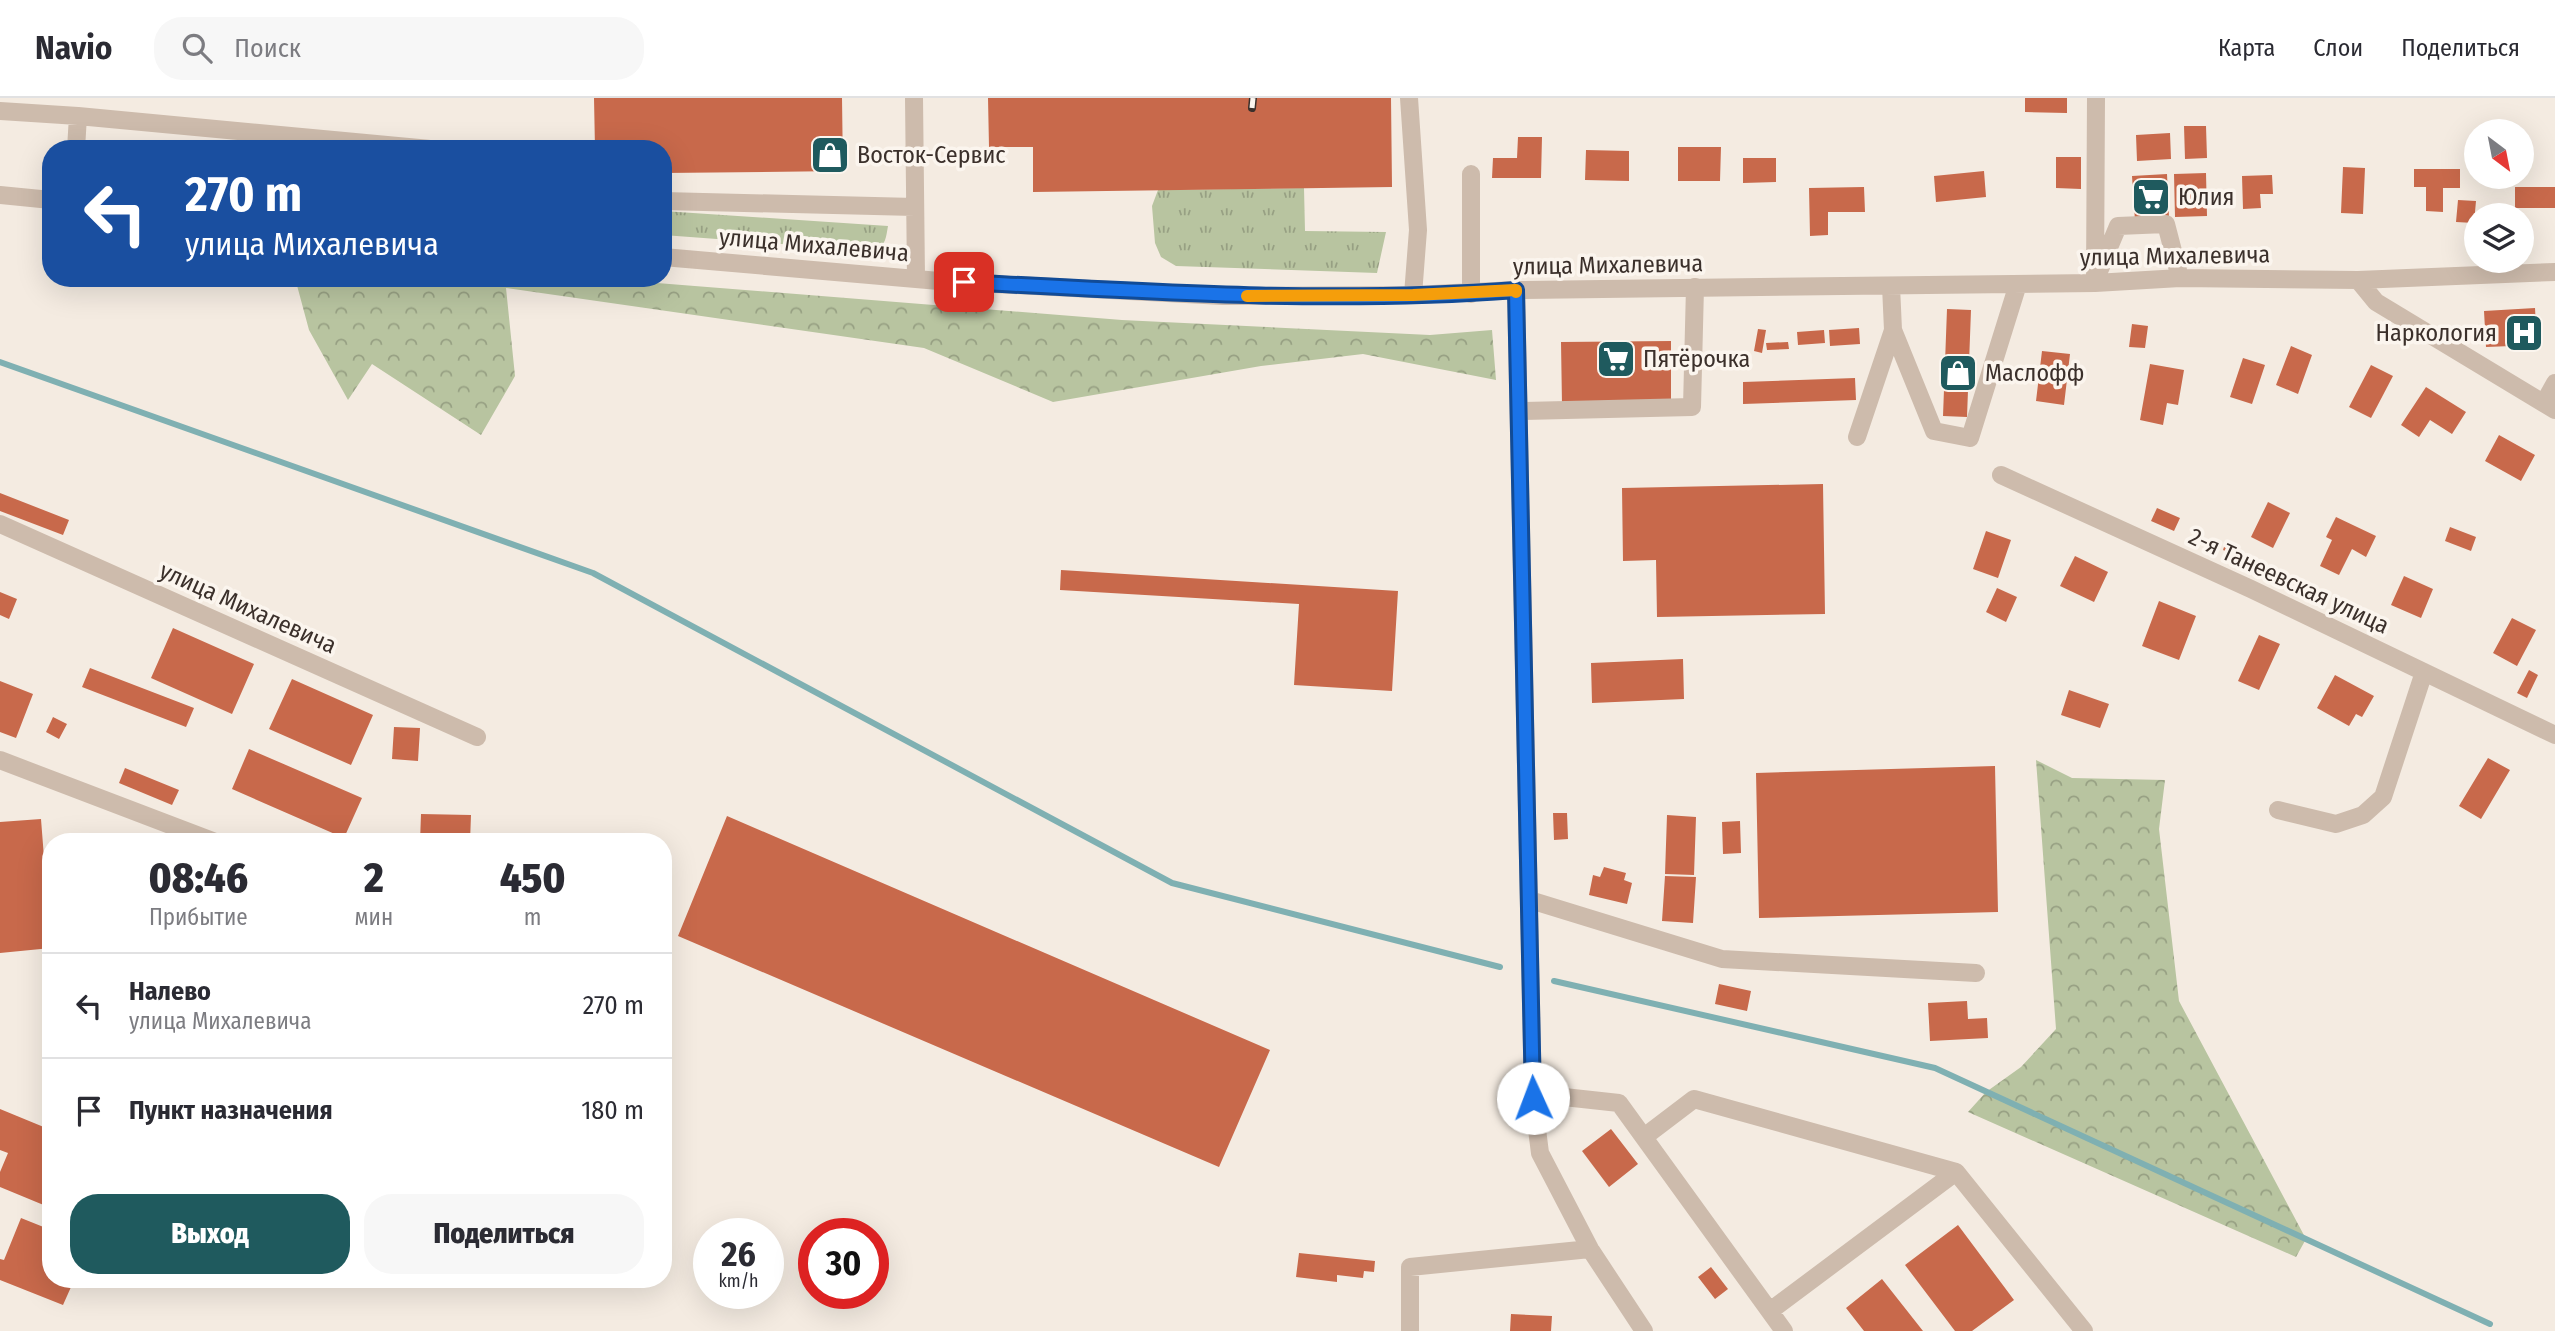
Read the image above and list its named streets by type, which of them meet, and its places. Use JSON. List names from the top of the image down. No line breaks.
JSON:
{"streets":{"street":["улица Михалевича","2-я Танеевская улица"]},"places":{"shop":["Восток-Сервис","Маслофф"],"supermarket":["Юлия","Пятёрочка"],"hospital":["Наркология"]},"north":"bottom right","page":{"header":"Navio","search":"Поиск","nav":["Карта","Слои","Поделиться"],"turn":["270 m","улица Михалевича"],"eta":["08:46","Прибытие","2","мин","450","m"],"list":[{"name":"Налево","note":"улица Михалевича","value":"270 m"},{"name":"Пункт назначения","value":"180 m"}],"buttons":["Выход","Поделиться"],"speed":"26 km/h","limit":"30"}}
